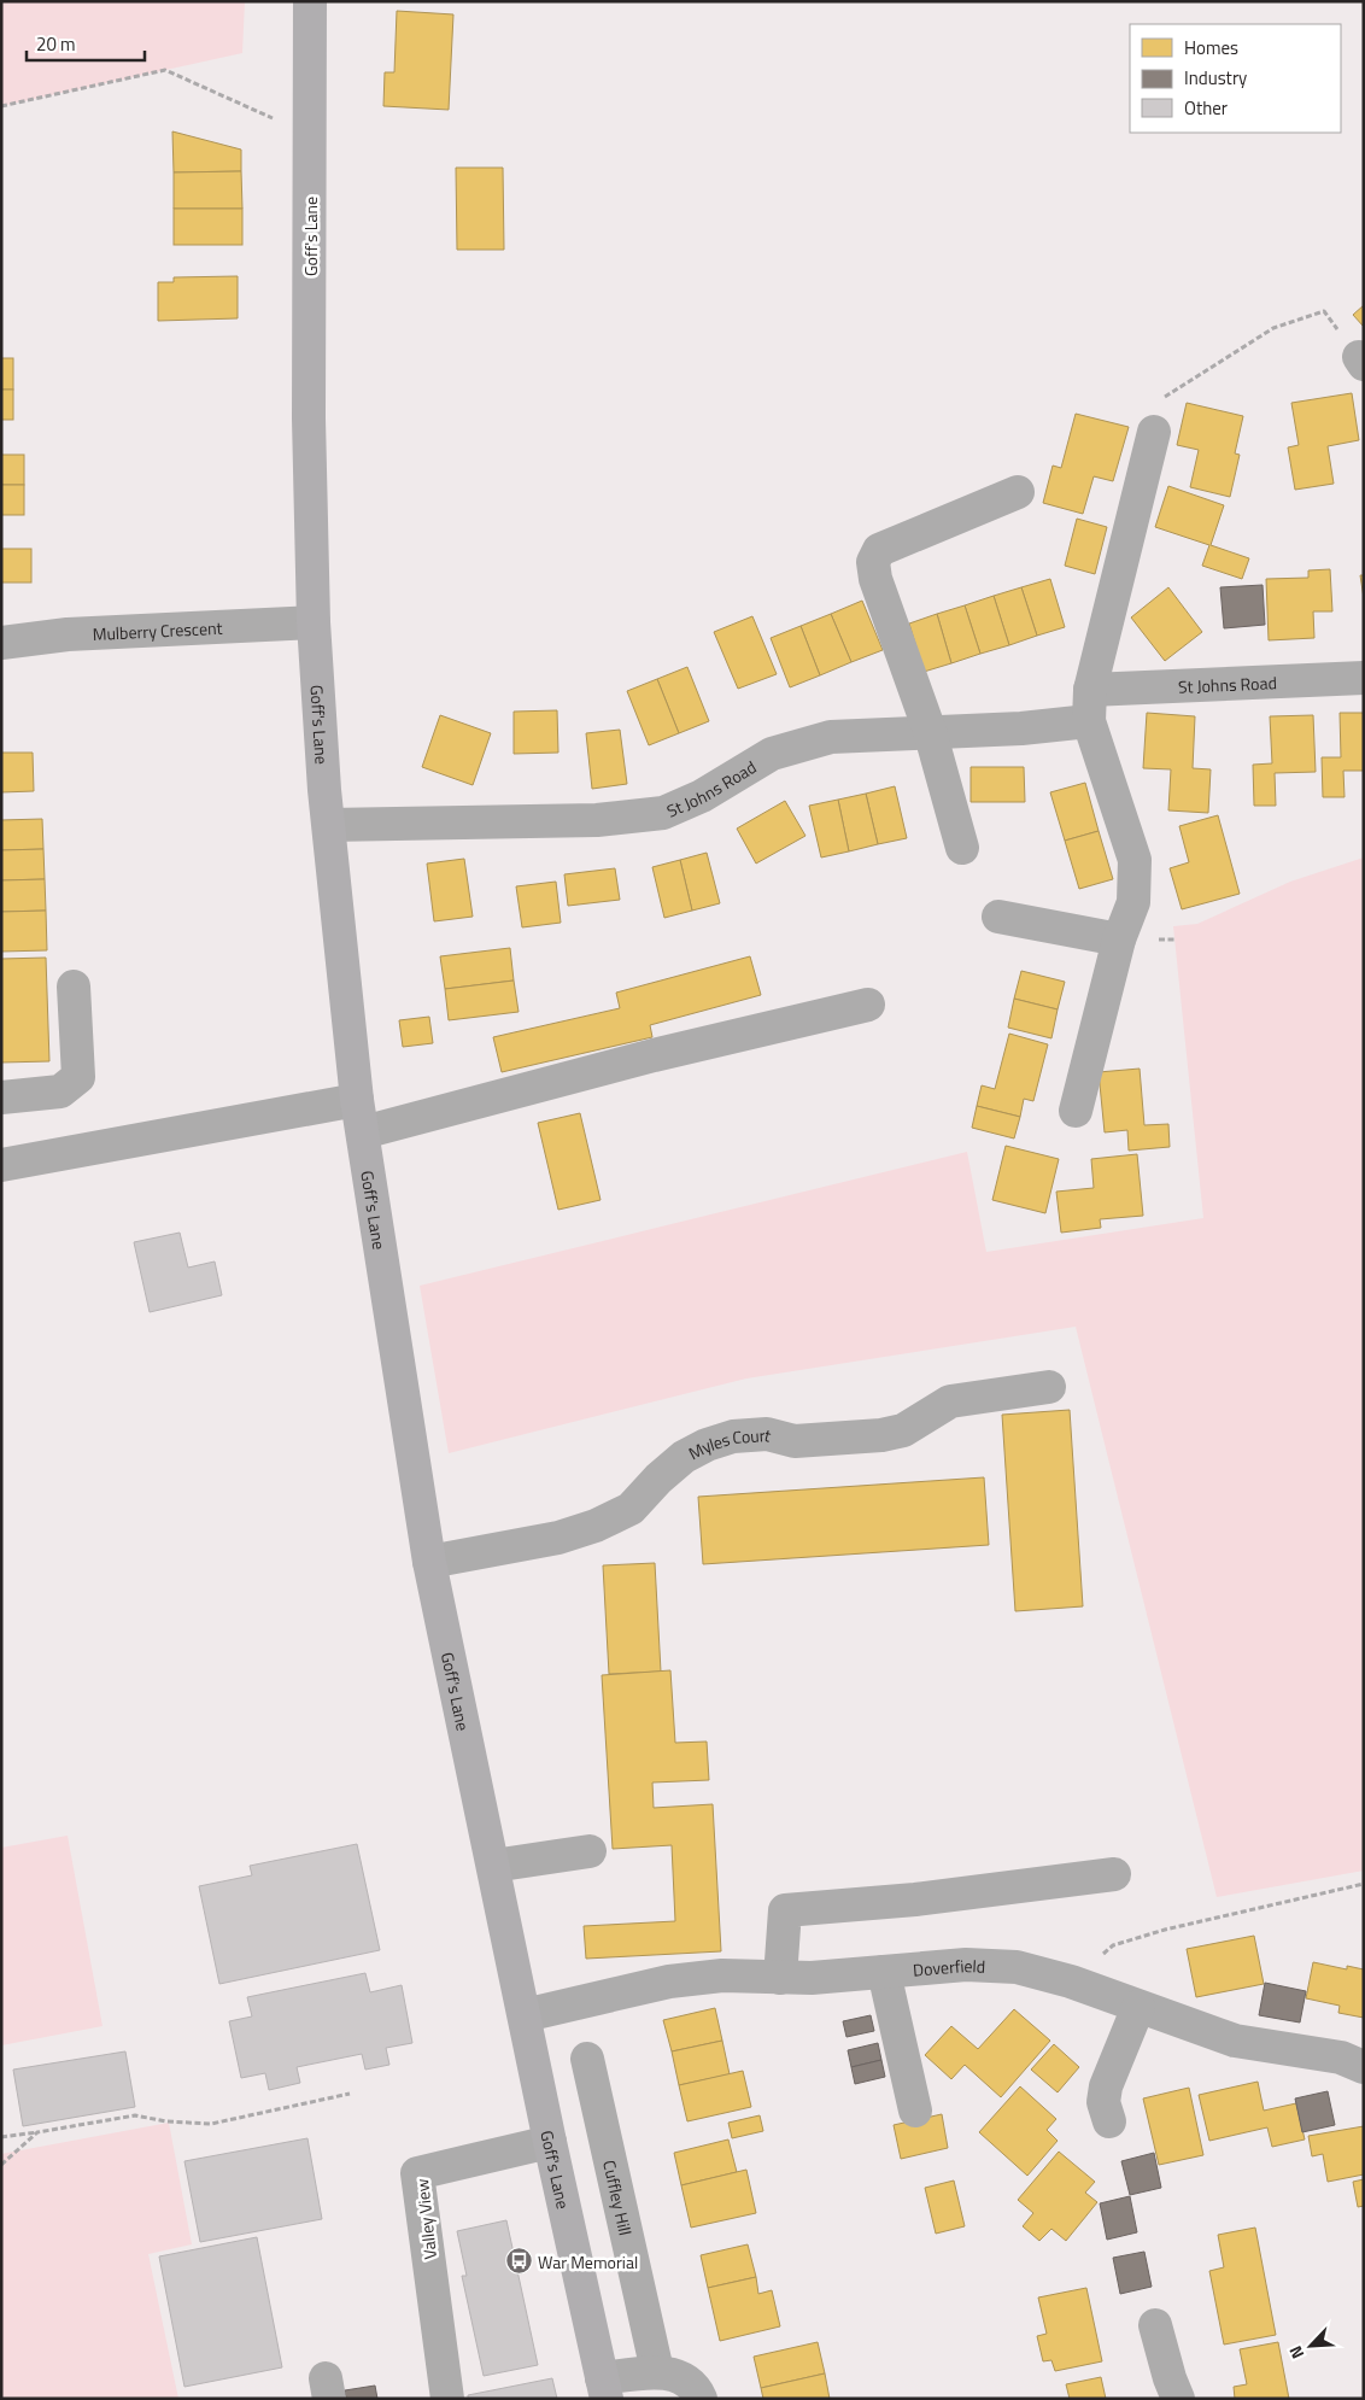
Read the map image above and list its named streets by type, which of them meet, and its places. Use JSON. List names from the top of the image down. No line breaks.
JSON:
{"streets":{"main road":["Goff's Lane"],"street":["Mulberry Crescent","St Johns Road","Myles Court","Doverfield","Cuffley Hill","Valley View"]},"crossings":[["Goff's Lane","Mulberry Crescent"],["Goff's Lane","St Johns Road"],["Goff's Lane","Myles Court"],["Goff's Lane","Doverfield"],["Goff's Lane","Valley View"]],"places":{"bus stop":["War Memorial"]},"legend":["Homes","Industry","Other"],"scale_bar":"20 m","north":"bottom left"}
